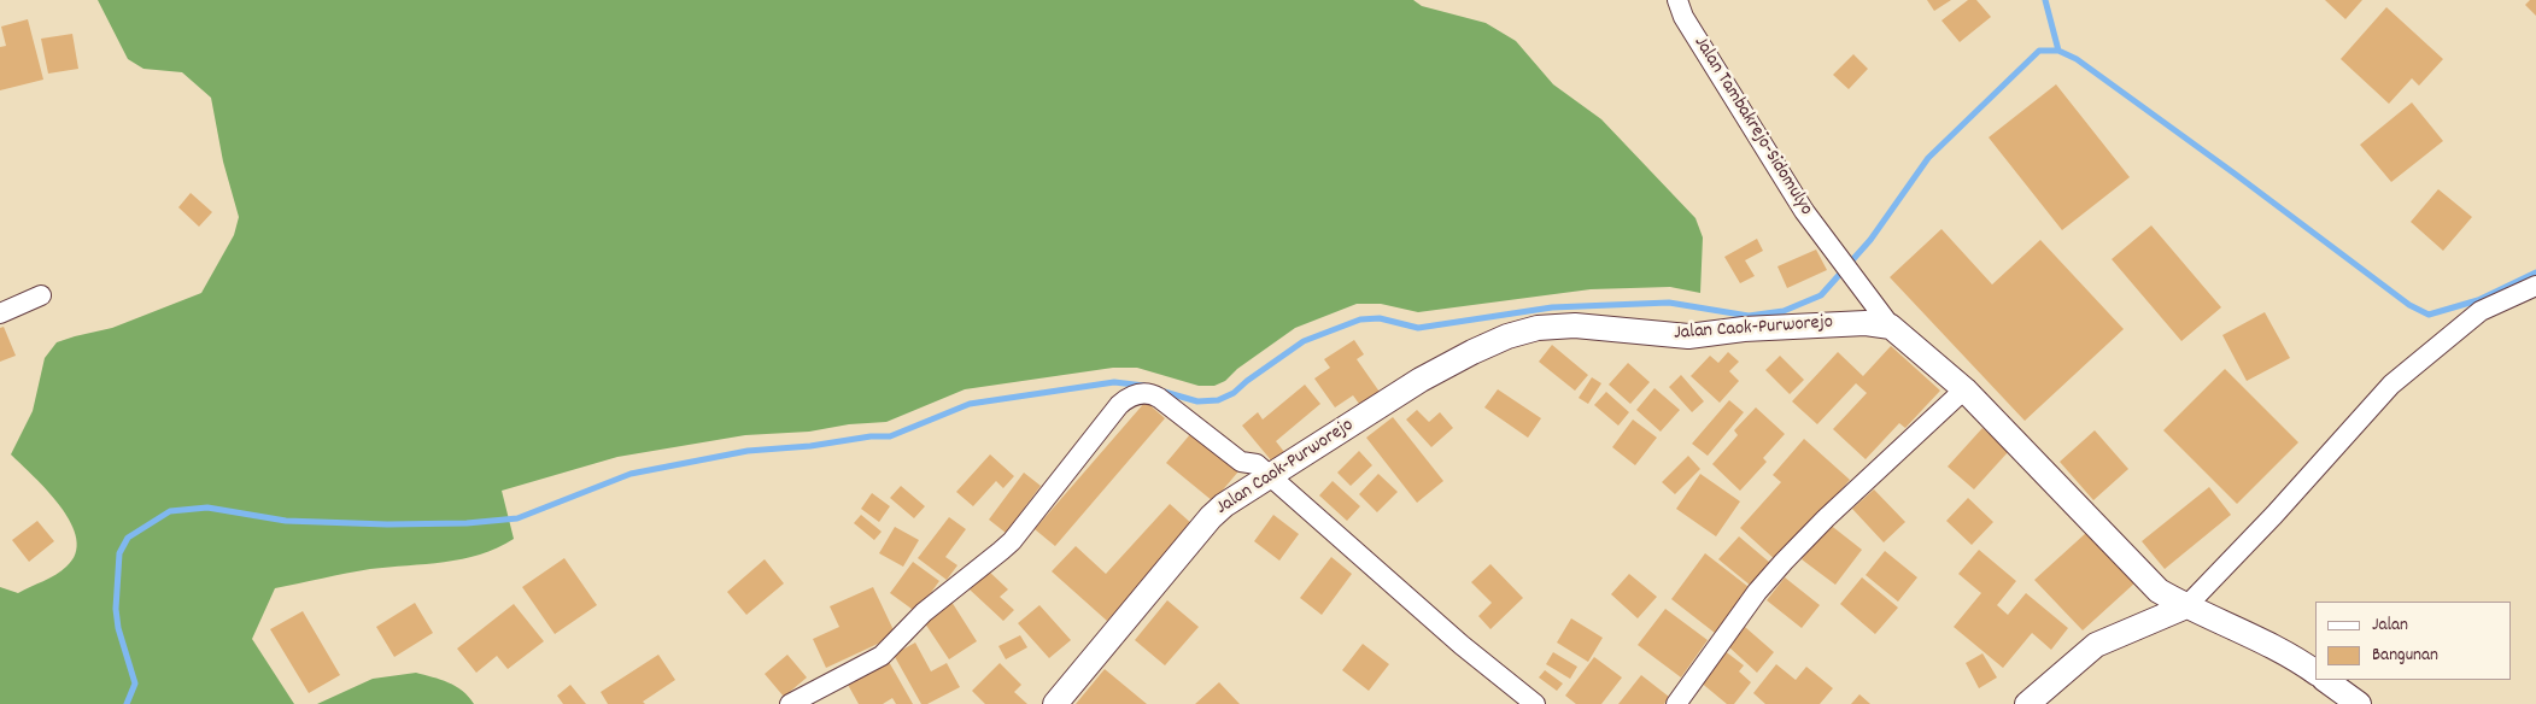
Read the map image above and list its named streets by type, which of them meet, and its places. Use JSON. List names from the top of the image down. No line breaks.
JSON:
{"streets":{"street":["Jalan Tambakrejo-Sidomulyo","Jalan Caok-Purworejo"]},"crossings":[["Jalan Tambakrejo-Sidomulyo","Jalan Caok-Purworejo"]],"legend":["Jalan","Bangunan"]}
